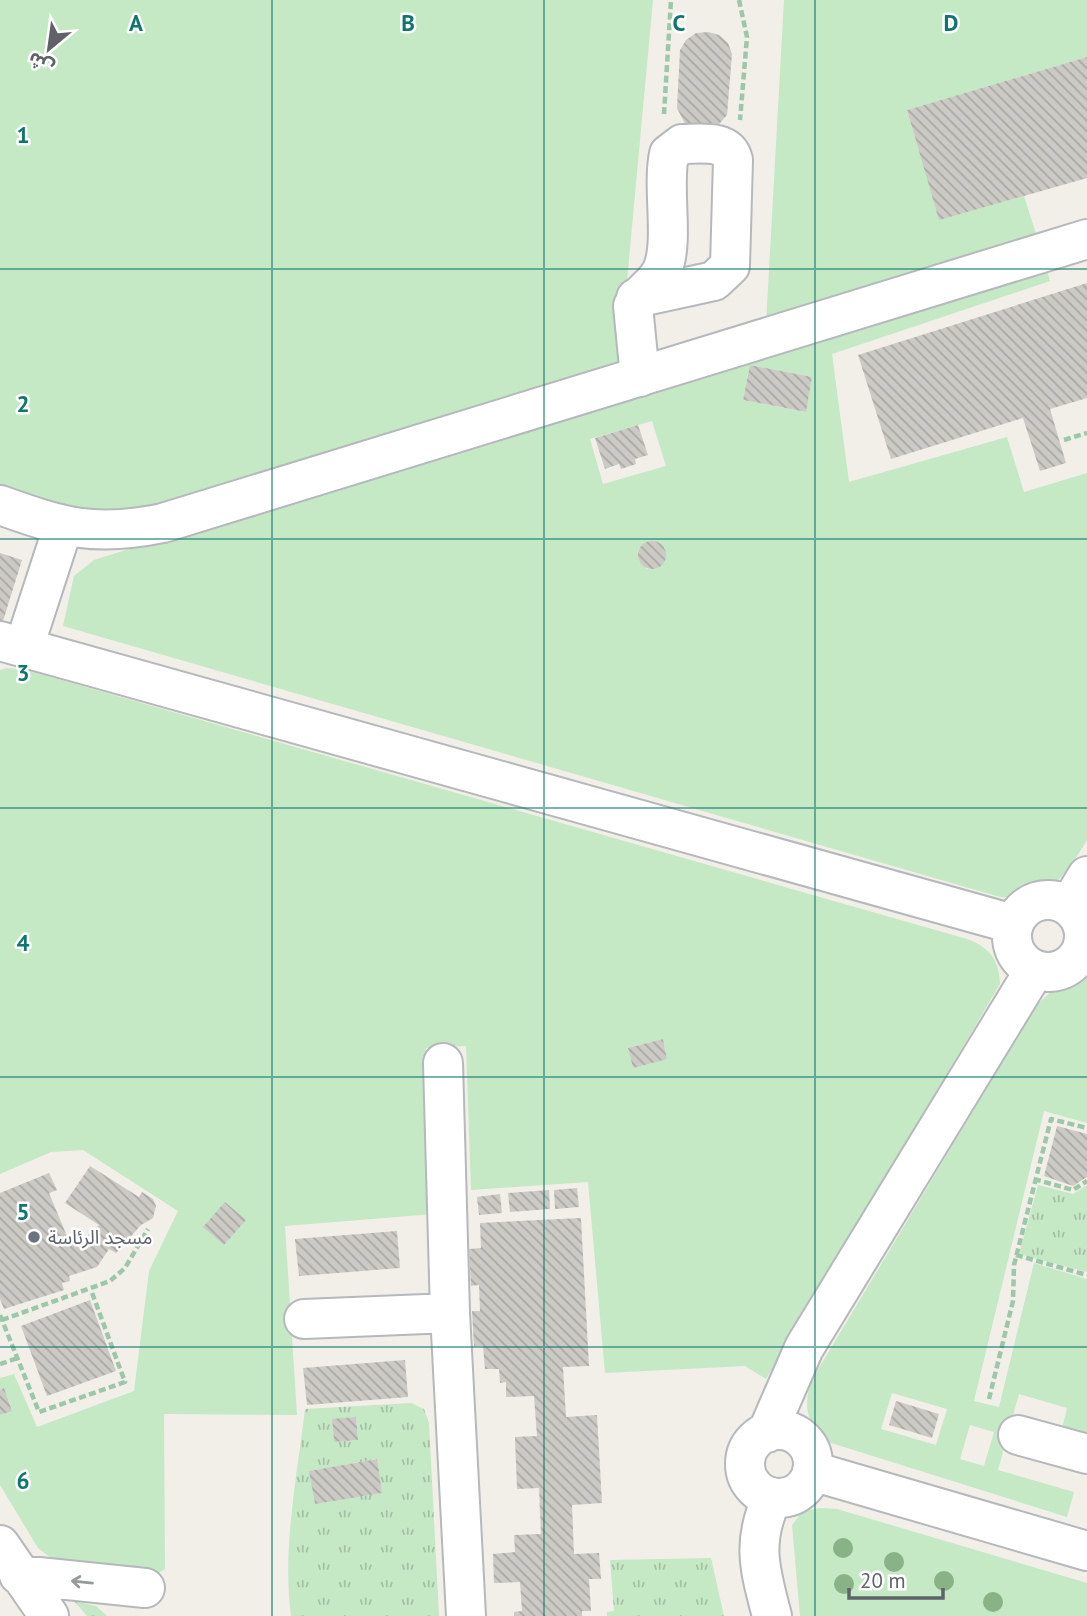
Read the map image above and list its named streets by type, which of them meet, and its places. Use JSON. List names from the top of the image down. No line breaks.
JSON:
{"places":["مسجد الرئاسة"],"scale_bar":"20 m","north":"bottom left","grid":{"columns":["A","B","C","D"],"rows":["1","2","3","4","5","6"]}}
